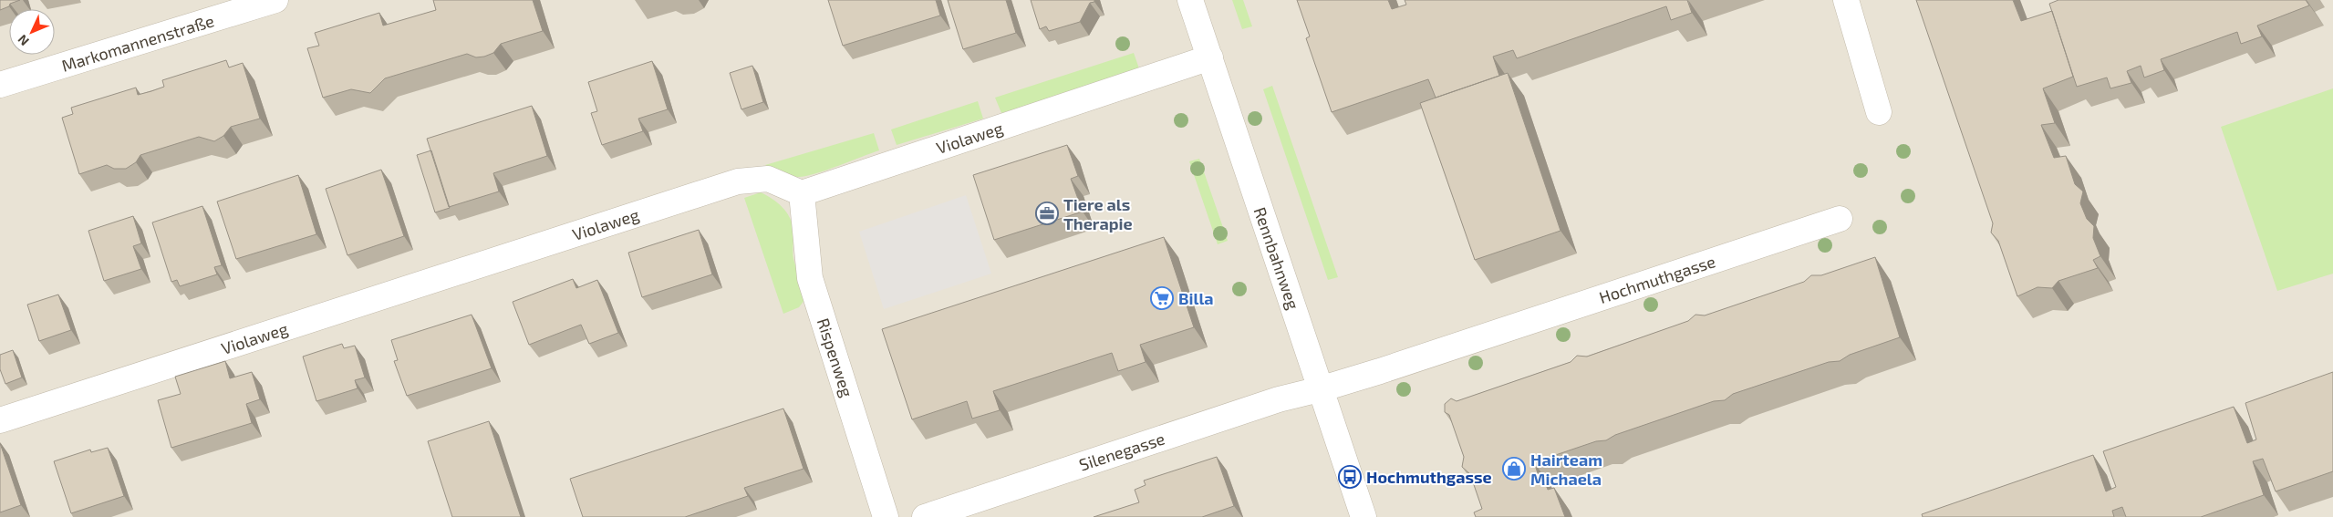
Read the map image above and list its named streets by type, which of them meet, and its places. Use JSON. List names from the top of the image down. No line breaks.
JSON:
{"streets":{"street":["Markomannenstraße","Violaweg","Rennbahnweg","Hochmuthgasse","Rispenweg","Silenegasse"]},"crossings":[["Violaweg","Rennbahnweg"],["Violaweg","Rispenweg"],["Rennbahnweg","Hochmuthgasse"],["Rennbahnweg","Silenegasse"],["Hochmuthgasse","Silenegasse"]],"places":{"office":["Tiere als Therapie"],"supermarket":["Billa"],"shop":["Hairteam Michaela"],"bus stop":["Hochmuthgasse"]},"north":"bottom left"}
